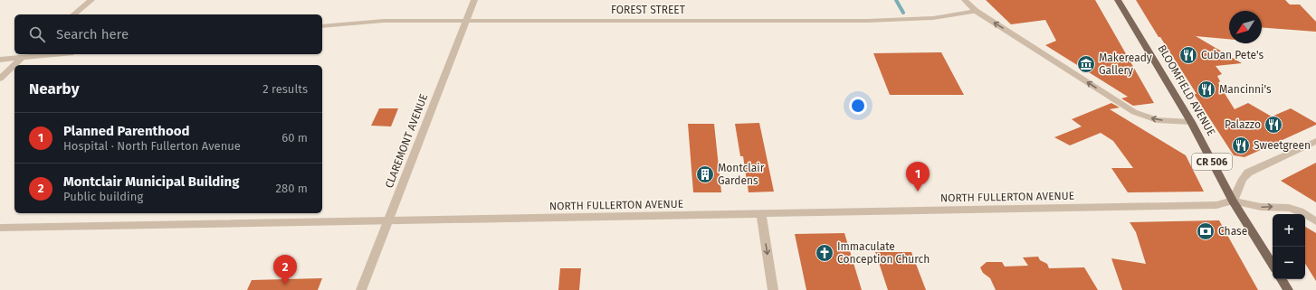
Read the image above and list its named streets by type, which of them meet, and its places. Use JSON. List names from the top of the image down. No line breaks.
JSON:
{"streets":{"main road":["BLOOMFIELD AVENUE","CR 506"],"street":["FOREST STREET","CLAREMONT AVENUE","NORTH FULLERTON AVENUE"]},"crossings":[["FOREST STREET","CLAREMONT AVENUE"],["BLOOMFIELD AVENUE","NORTH FULLERTON AVENUE"],["CLAREMONT AVENUE","NORTH FULLERTON AVENUE"]],"places":{"restaurant":["Cuban Pete's","Mancinni's","Palazzo","Sweetgreen"],"museum":["Makeready Gallery"],"building":["Montclair Gardens"],"bank":["Chase"],"church":["Immaculate Conception Church"]},"north":"bottom left","page":{"search":"Search here","heading":["Nearby","2 results"],"list":[{"mark":"1","name":"Planned Parenthood","note":"Hospital · North Fullerton Avenue","value":"60 m"},{"mark":"2","name":"Montclair Municipal Building","note":"Public building","value":"280 m"}],"pins":["1","2"],"map_buttons":["+","−"]}}
